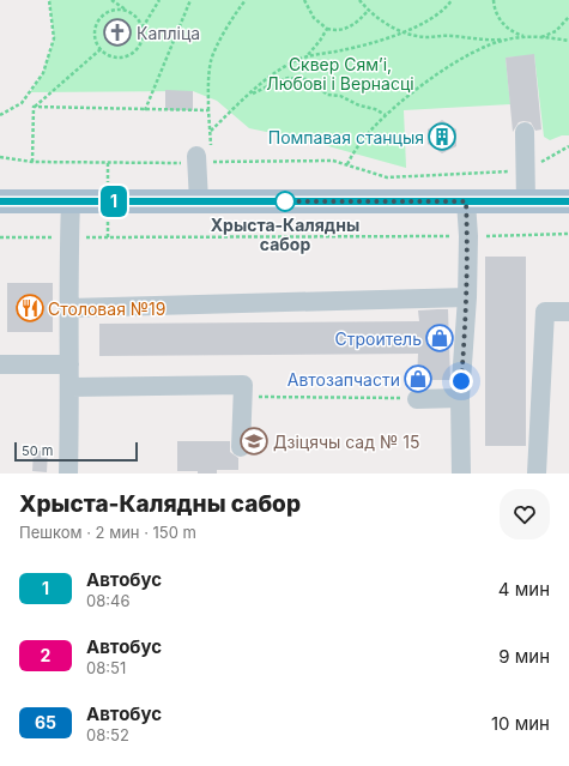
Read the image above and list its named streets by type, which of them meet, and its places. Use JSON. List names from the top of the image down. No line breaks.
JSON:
{"parks":["Сквер Сямʼі, Любові і Вернасці"],"places":{"church":["Капліца"],"building":["Помпавая станцыя"],"other":["Хрыста-Калядны сабор"],"restaurant":["Столовая №19"],"shop":["Строитель","Автозапчасти"],"school or university":["Дзіцячы сад № 15"]},"lines":["bus line 1"],"scale_bar":"50 m","page":{"on_map":"1","scale":"50 m","heading":["Хрыста-Калядны сабор","Пешком · 2 мин · 150 m"],"list":[{"mark":"1","name":"Автобус","note":"08:46","value":"4 мин"},{"mark":"2","name":"Автобус","note":"08:51","value":"9 мин"},{"mark":"65","name":"Автобус","note":"08:52","value":"10 мин"}]}}
